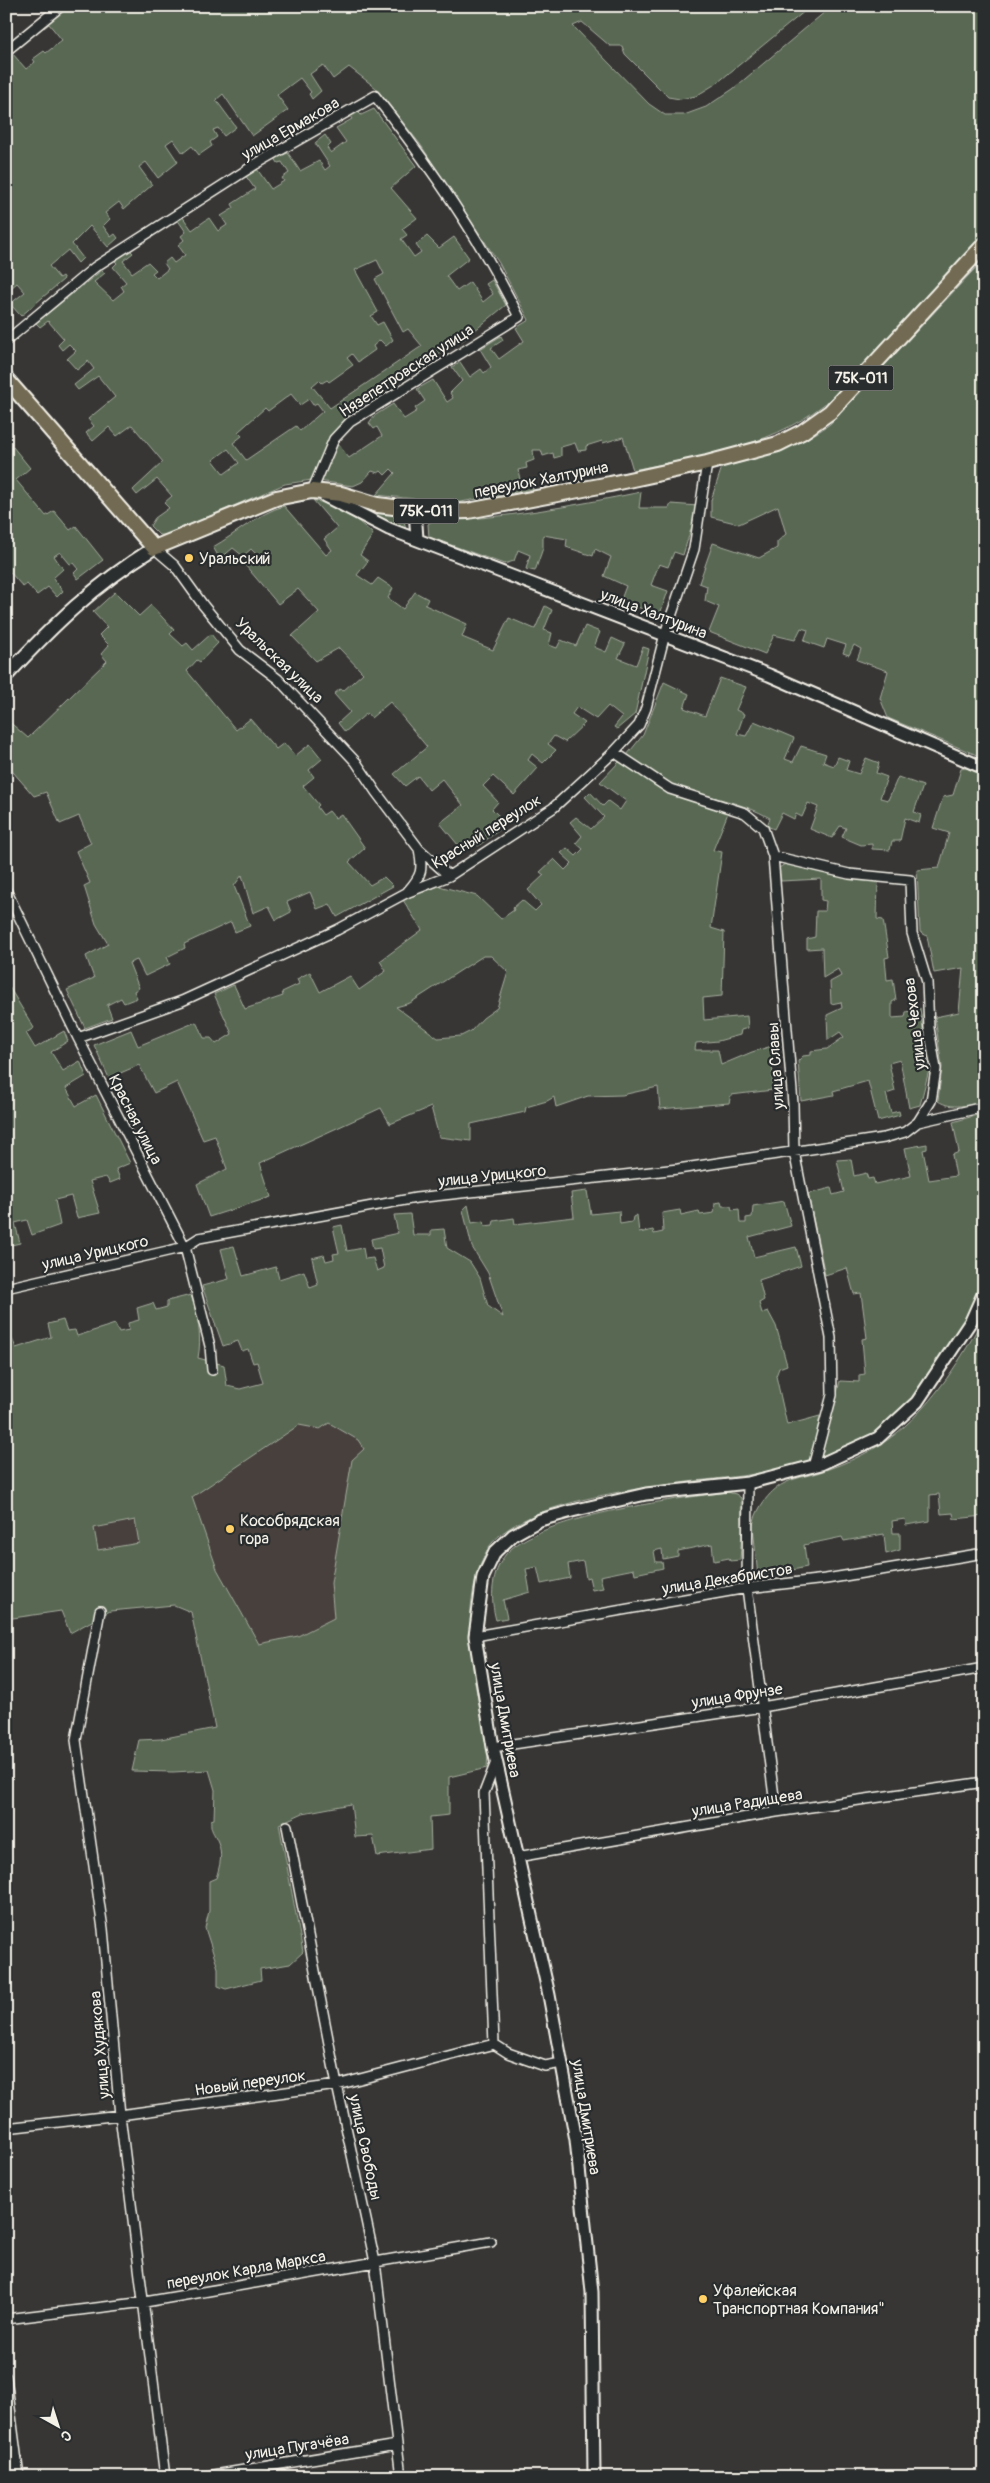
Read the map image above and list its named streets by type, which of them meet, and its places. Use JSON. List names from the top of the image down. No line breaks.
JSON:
{"streets":{"main road":["75К-011","переулок Халтурина","Уральская улица"],"street":["улица Ермакова","Нязепетровская улица","улица Халтурина","Красный переулок","улица Чехова","улица Славы","Красная улица","улица Урицкого","улица Декабристов","улица Фрунзе","улица Дмитриева","улица Радищева","улица Худякова","Новый переулок","улица Свободы","переулок Карла Маркса","улица Пугачёва"]},"crossings":[["улица Ермакова","Нязепетровская улица"],["Нязепетровская улица","переулок Халтурина"],["Нязепетровская улица","улица Халтурина"],["75К-011","переулок Халтурина"],["75К-011","Красный переулок"],["переулок Халтурина","улица Халтурина"],["переулок Халтурина","Уральская улица"],["переулок Халтурина","Красный переулок"],["улица Халтурина","Красный переулок"],["Уральская улица","Красный переулок"],["Красный переулок","улица Славы"],["Красный переулок","Красная улица"],["улица Чехова","улица Славы"],["улица Чехова","улица Урицкого"],["улица Славы","улица Урицкого"],["улица Славы","улица Дмитриева"],["Красная улица","улица Урицкого"],["улица Декабристов","улица Дмитриева"],["улица Фрунзе","улица Дмитриева"],["улица Дмитриева","улица Радищева"],["улица Худякова","Новый переулок"],["улица Худякова","переулок Карла Маркса"],["Новый переулок","улица Свободы"],["улица Свободы","переулок Карла Маркса"],["улица Свободы","улица Пугачёва"]],"places":["Уральский","Кособрядская гора","Уфалейская Транспортная Компания\""],"north":"bottom right"}
